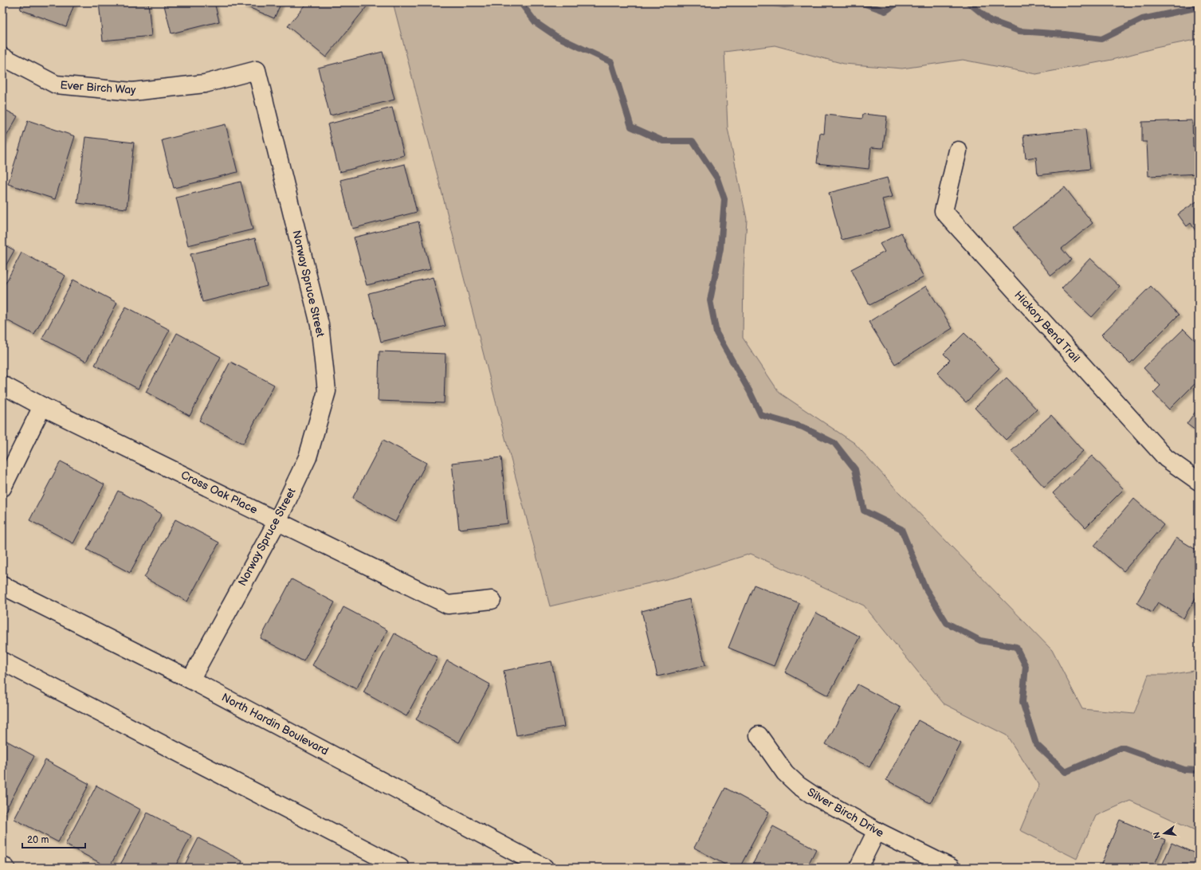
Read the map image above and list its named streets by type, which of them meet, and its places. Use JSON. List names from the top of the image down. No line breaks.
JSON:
{"streets":{"street":["Ever Birch Way","Norway Spruce Street","Hickory Bend Trail","Cross Oak Place","North Hardin Boulevard","Silver Birch Drive"]},"crossings":[["Ever Birch Way","Norway Spruce Street"],["Norway Spruce Street","Cross Oak Place"],["Norway Spruce Street","North Hardin Boulevard"]],"scale_bar":"20 m","north":"left"}
